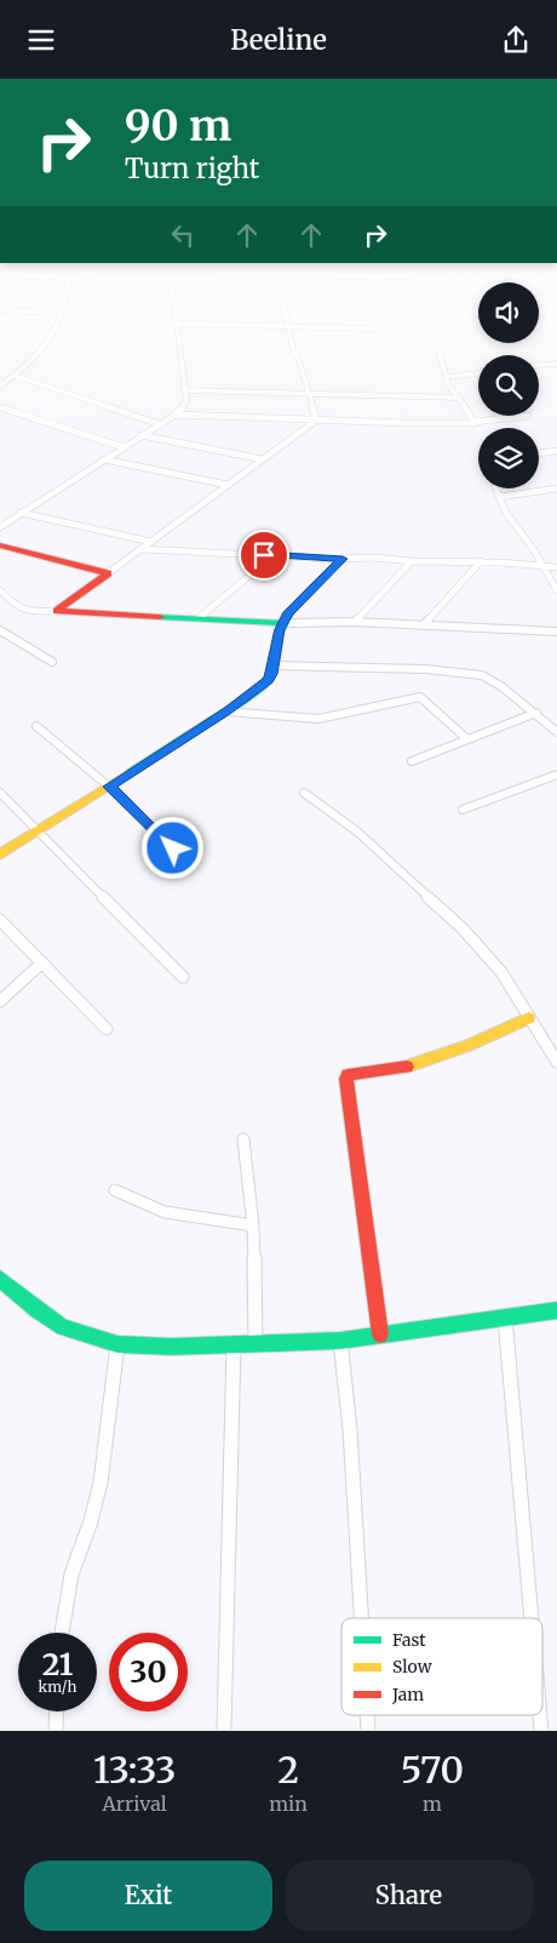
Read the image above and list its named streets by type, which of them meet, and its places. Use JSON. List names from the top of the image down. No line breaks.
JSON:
{"legend":["Fast","Slow","Jam"],"page":{"header":"Beeline","turn":["90 m","Turn right"],"speed":"21 km/h","limit":"30","eta":["13:33","Arrival","2","min","570","m"],"buttons":["Exit","Share"]}}
